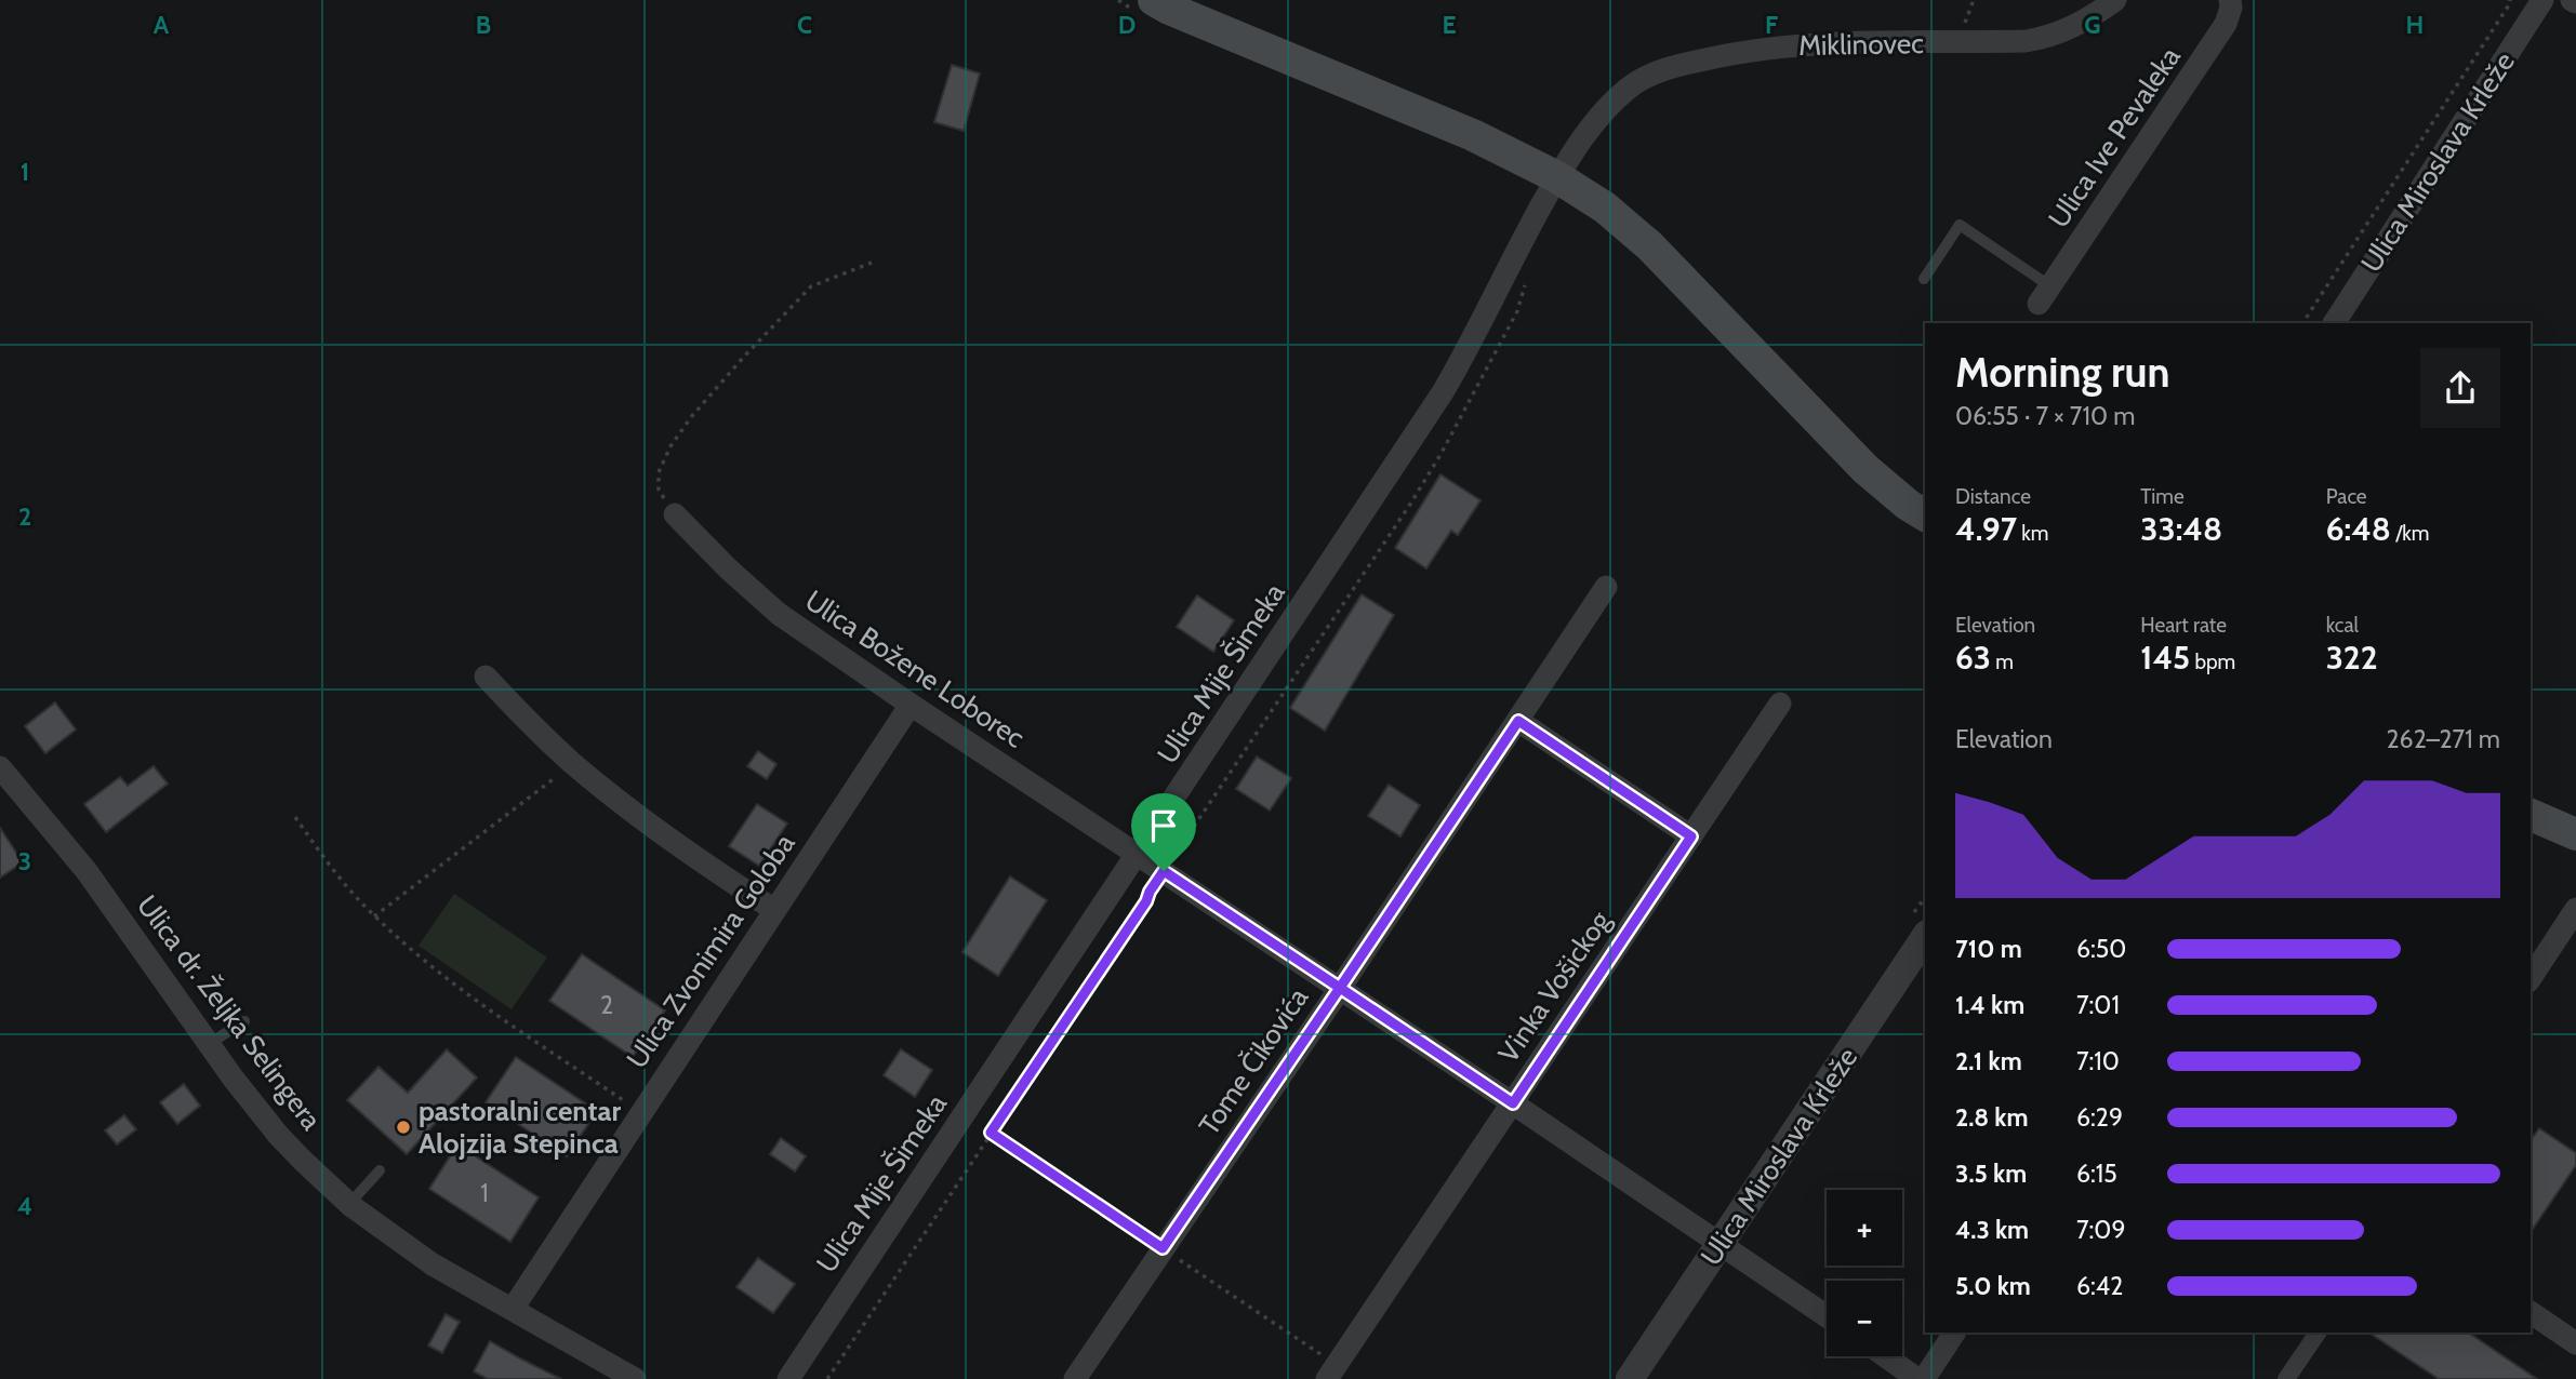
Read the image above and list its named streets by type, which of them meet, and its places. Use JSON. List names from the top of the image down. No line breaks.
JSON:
{"streets":{"street":["Miklinovec","Ulica Ive Pevaleka","Ulica Miroslava Krleže","Ulica Božene Loborec","Ulica Mije Šimeka","Ulica Zvonimira Goloba","Vinka Vošickog","Ulica dr. Željka Selingera","Tome Čikovića"]},"crossings":[["Miklinovec","Ulica Mije Šimeka"],["Ulica Miroslava Krleže","Ulica Božene Loborec"],["Ulica Božene Loborec","Ulica Mije Šimeka"],["Ulica Božene Loborec","Ulica Zvonimira Goloba"],["Ulica Božene Loborec","Vinka Vošickog"],["Ulica Božene Loborec","Tome Čikovića"],["Ulica Zvonimira Goloba","Ulica dr. Željka Selingera"]],"places":["pastoralni centar Alojzija Stepinca"],"house_numbers":["2","1"],"page":{"heading":["Morning run","06:55 · 7 × 710 m"],"stats":[["Distance","4.97 km"],["Time","33:48"],["Pace","6:48 /km"],["Elevation","63 m"],["Heart rate","145 bpm"],["kcal","322"]],"chart":["Elevation","262–271 m"],"list":[{"name":"710 m","note":"6:50"},{"name":"1.4 km","note":"7:01"},{"name":"2.1 km","note":"7:10"},{"name":"2.8 km","note":"6:29"},{"name":"3.5 km","note":"6:15"},{"name":"4.3 km","note":"7:09"},{"name":"5.0 km","note":"6:42"}],"map_buttons":["+","−"]},"grid":{"columns":["A","B","C","D","E","F","G","H"],"rows":["1","2","3","4"]}}
